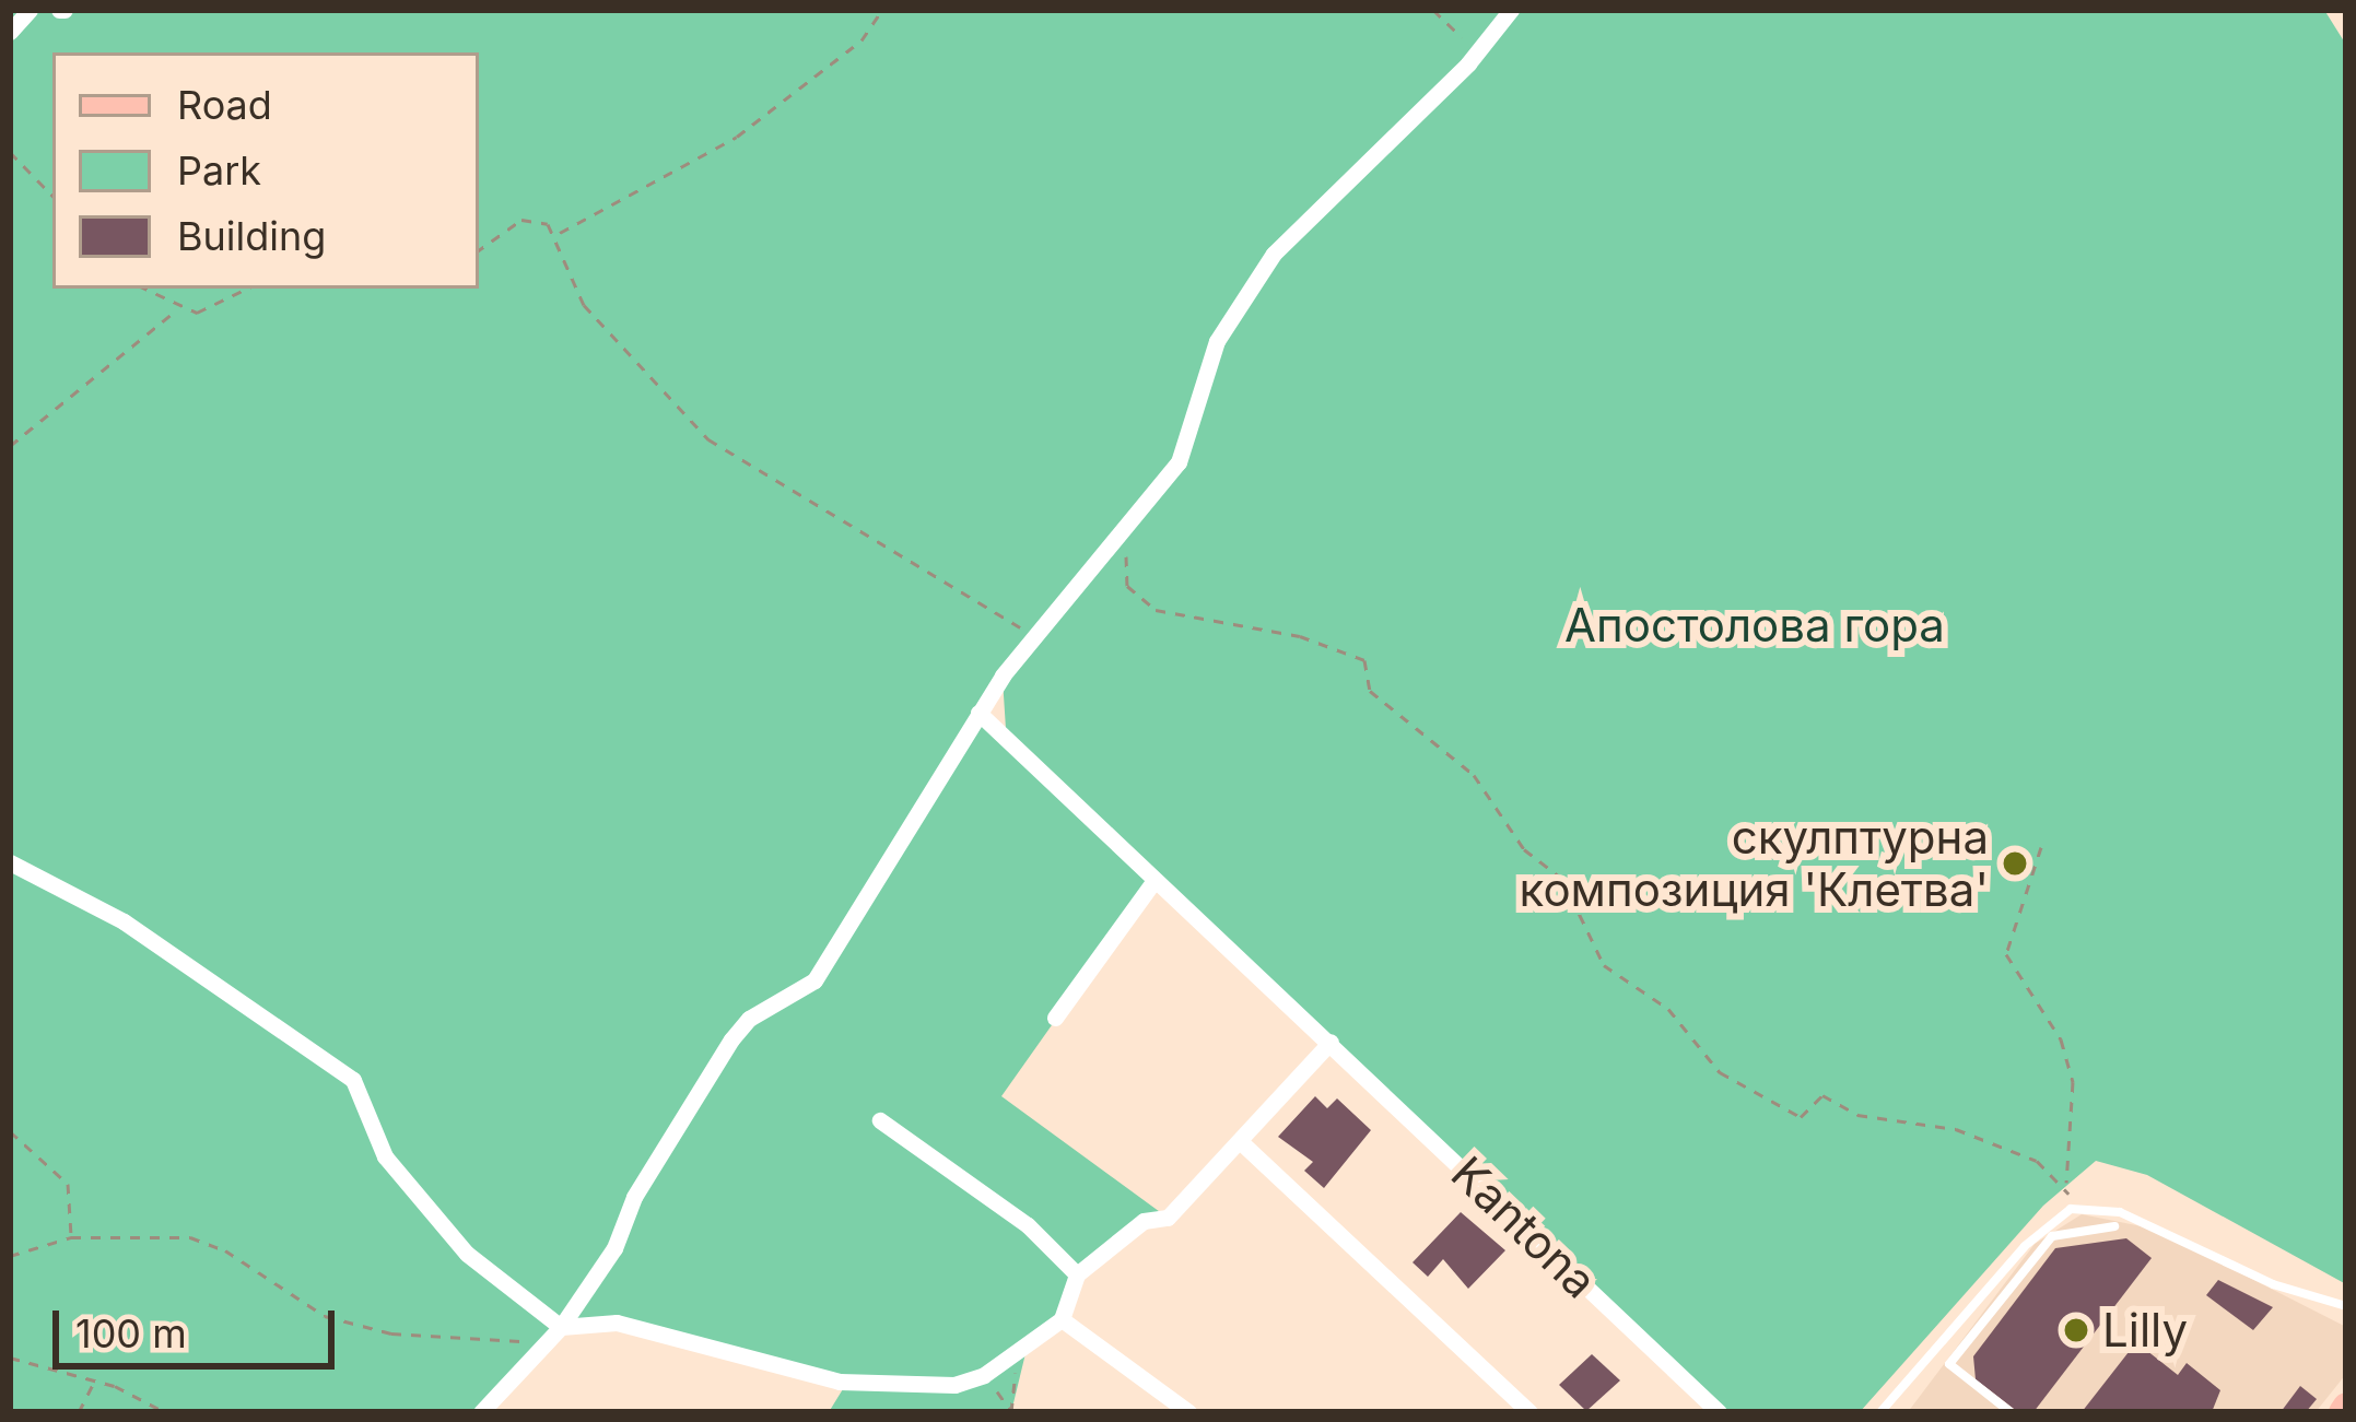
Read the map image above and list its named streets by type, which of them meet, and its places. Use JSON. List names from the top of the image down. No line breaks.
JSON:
{"streets":{"street":["Kantona"]},"parks":["Апостолова гора"],"places":["скулптурна композиция 'Клетва'","Lilly"],"legend":["Road","Park","Building"],"scale_bar":"100 m"}
